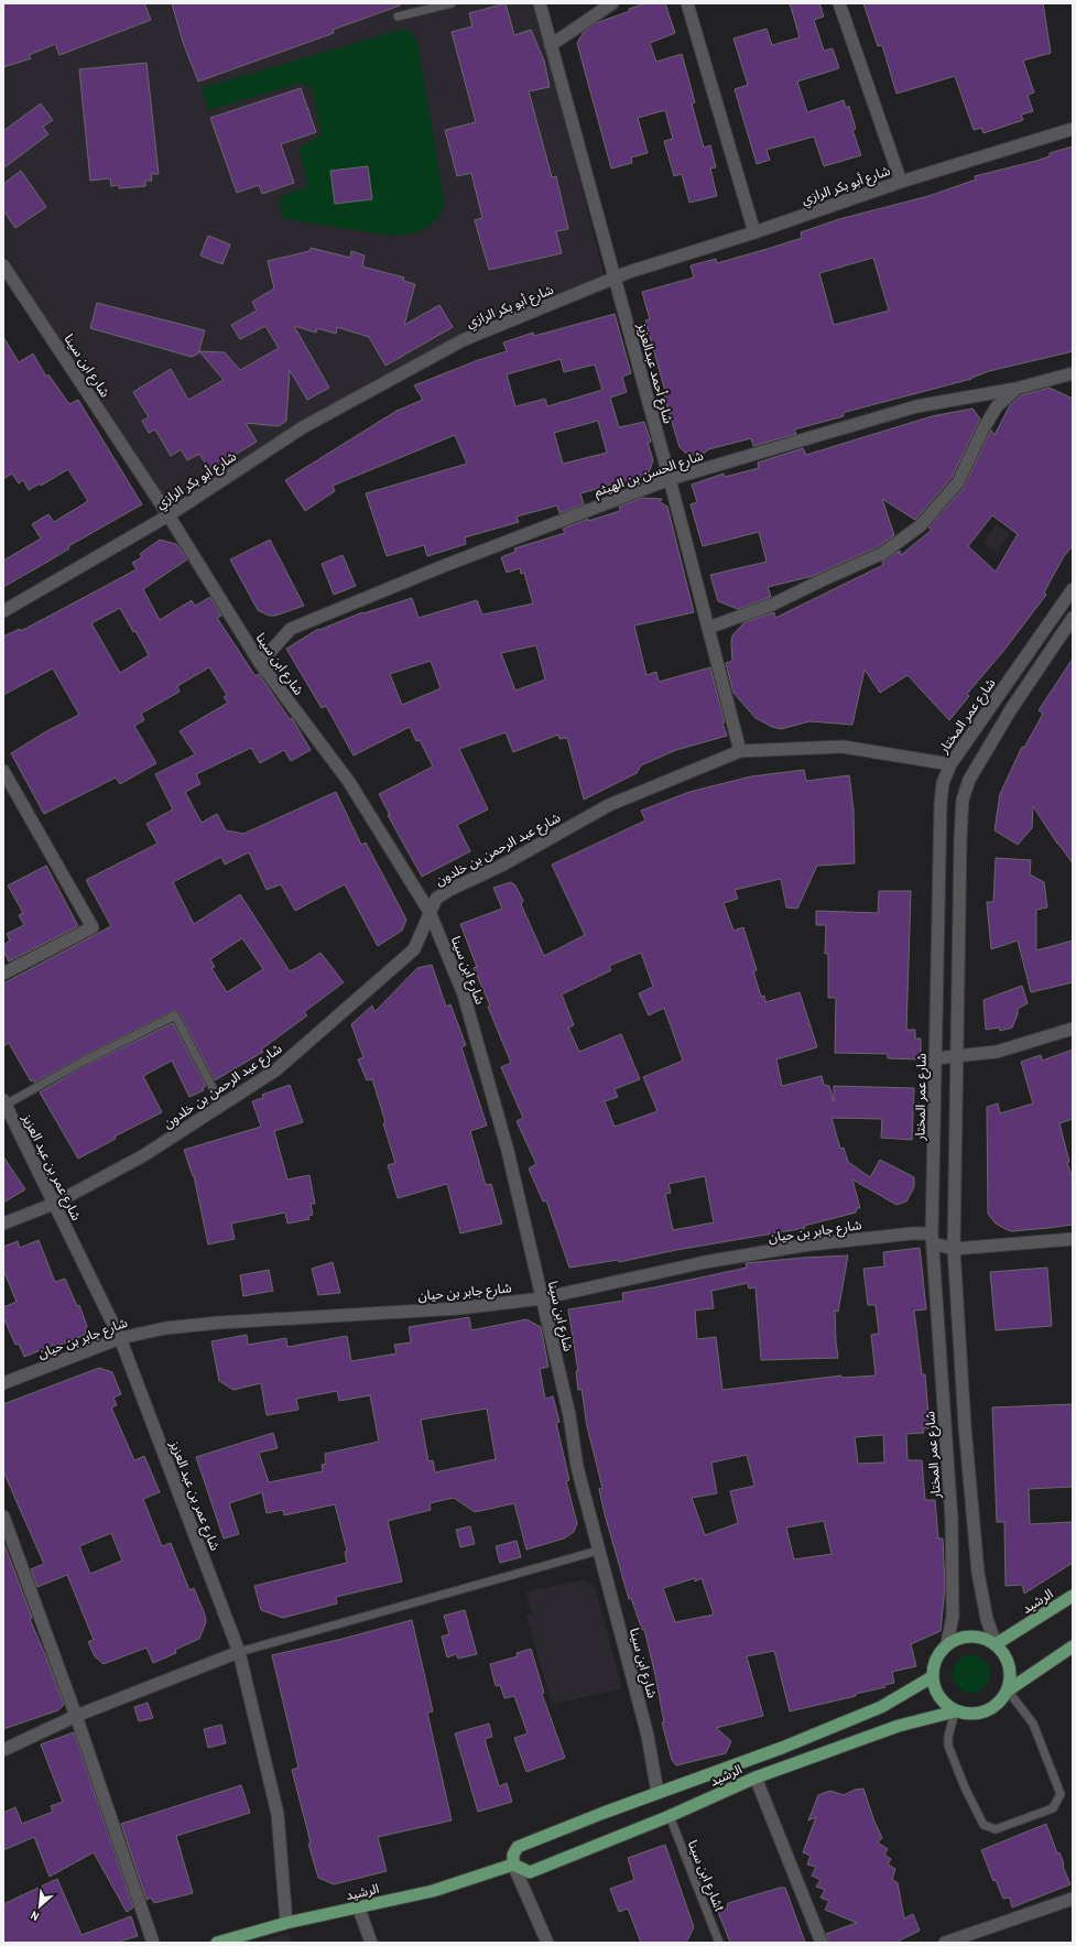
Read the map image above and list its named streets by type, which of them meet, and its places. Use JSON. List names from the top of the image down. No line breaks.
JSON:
{"streets":{"main road":["الرشيد"],"street":["شارع أبو بكر الرازي","شارع ابن سينا","شارع أحمد عبدالعزيز","شارع الحسن بن الهيثم","شارع عمر المختار","شارع عبد الرحمن بن خلدون","شارع عمر بن عبد العزيز","شارع جابر بن حيان"],"lane":["شارع ابن سيناt"]},"crossings":[["شارع أبو بكر الرازي","شارع ابن سينا"],["شارع أبو بكر الرازي","شارع أحمد عبدالعزيز"],["شارع ابن سينا","شارع الحسن بن الهيثم"],["شارع ابن سينا","شارع عبد الرحمن بن خلدون"],["شارع ابن سينا","شارع جابر بن حيان"],["شارع ابن سينا","الرشيد"],["شارع أحمد عبدالعزيز","شارع الحسن بن الهيثم"],["شارع أحمد عبدالعزيز","شارع عبد الرحمن بن خلدون"],["شارع عمر المختار","شارع عبد الرحمن بن خلدون"],["شارع عمر المختار","شارع جابر بن حيان"],["شارع عمر المختار","الرشيد"],["شارع عبد الرحمن بن خلدون","شارع عمر بن عبد العزيز"],["شارع عمر بن عبد العزيز","شارع جابر بن حيان"],["شارع عمر بن عبد العزيز","الرشيد"],["الرشيد","شارع ابن سيناt"]],"north":"bottom left"}
